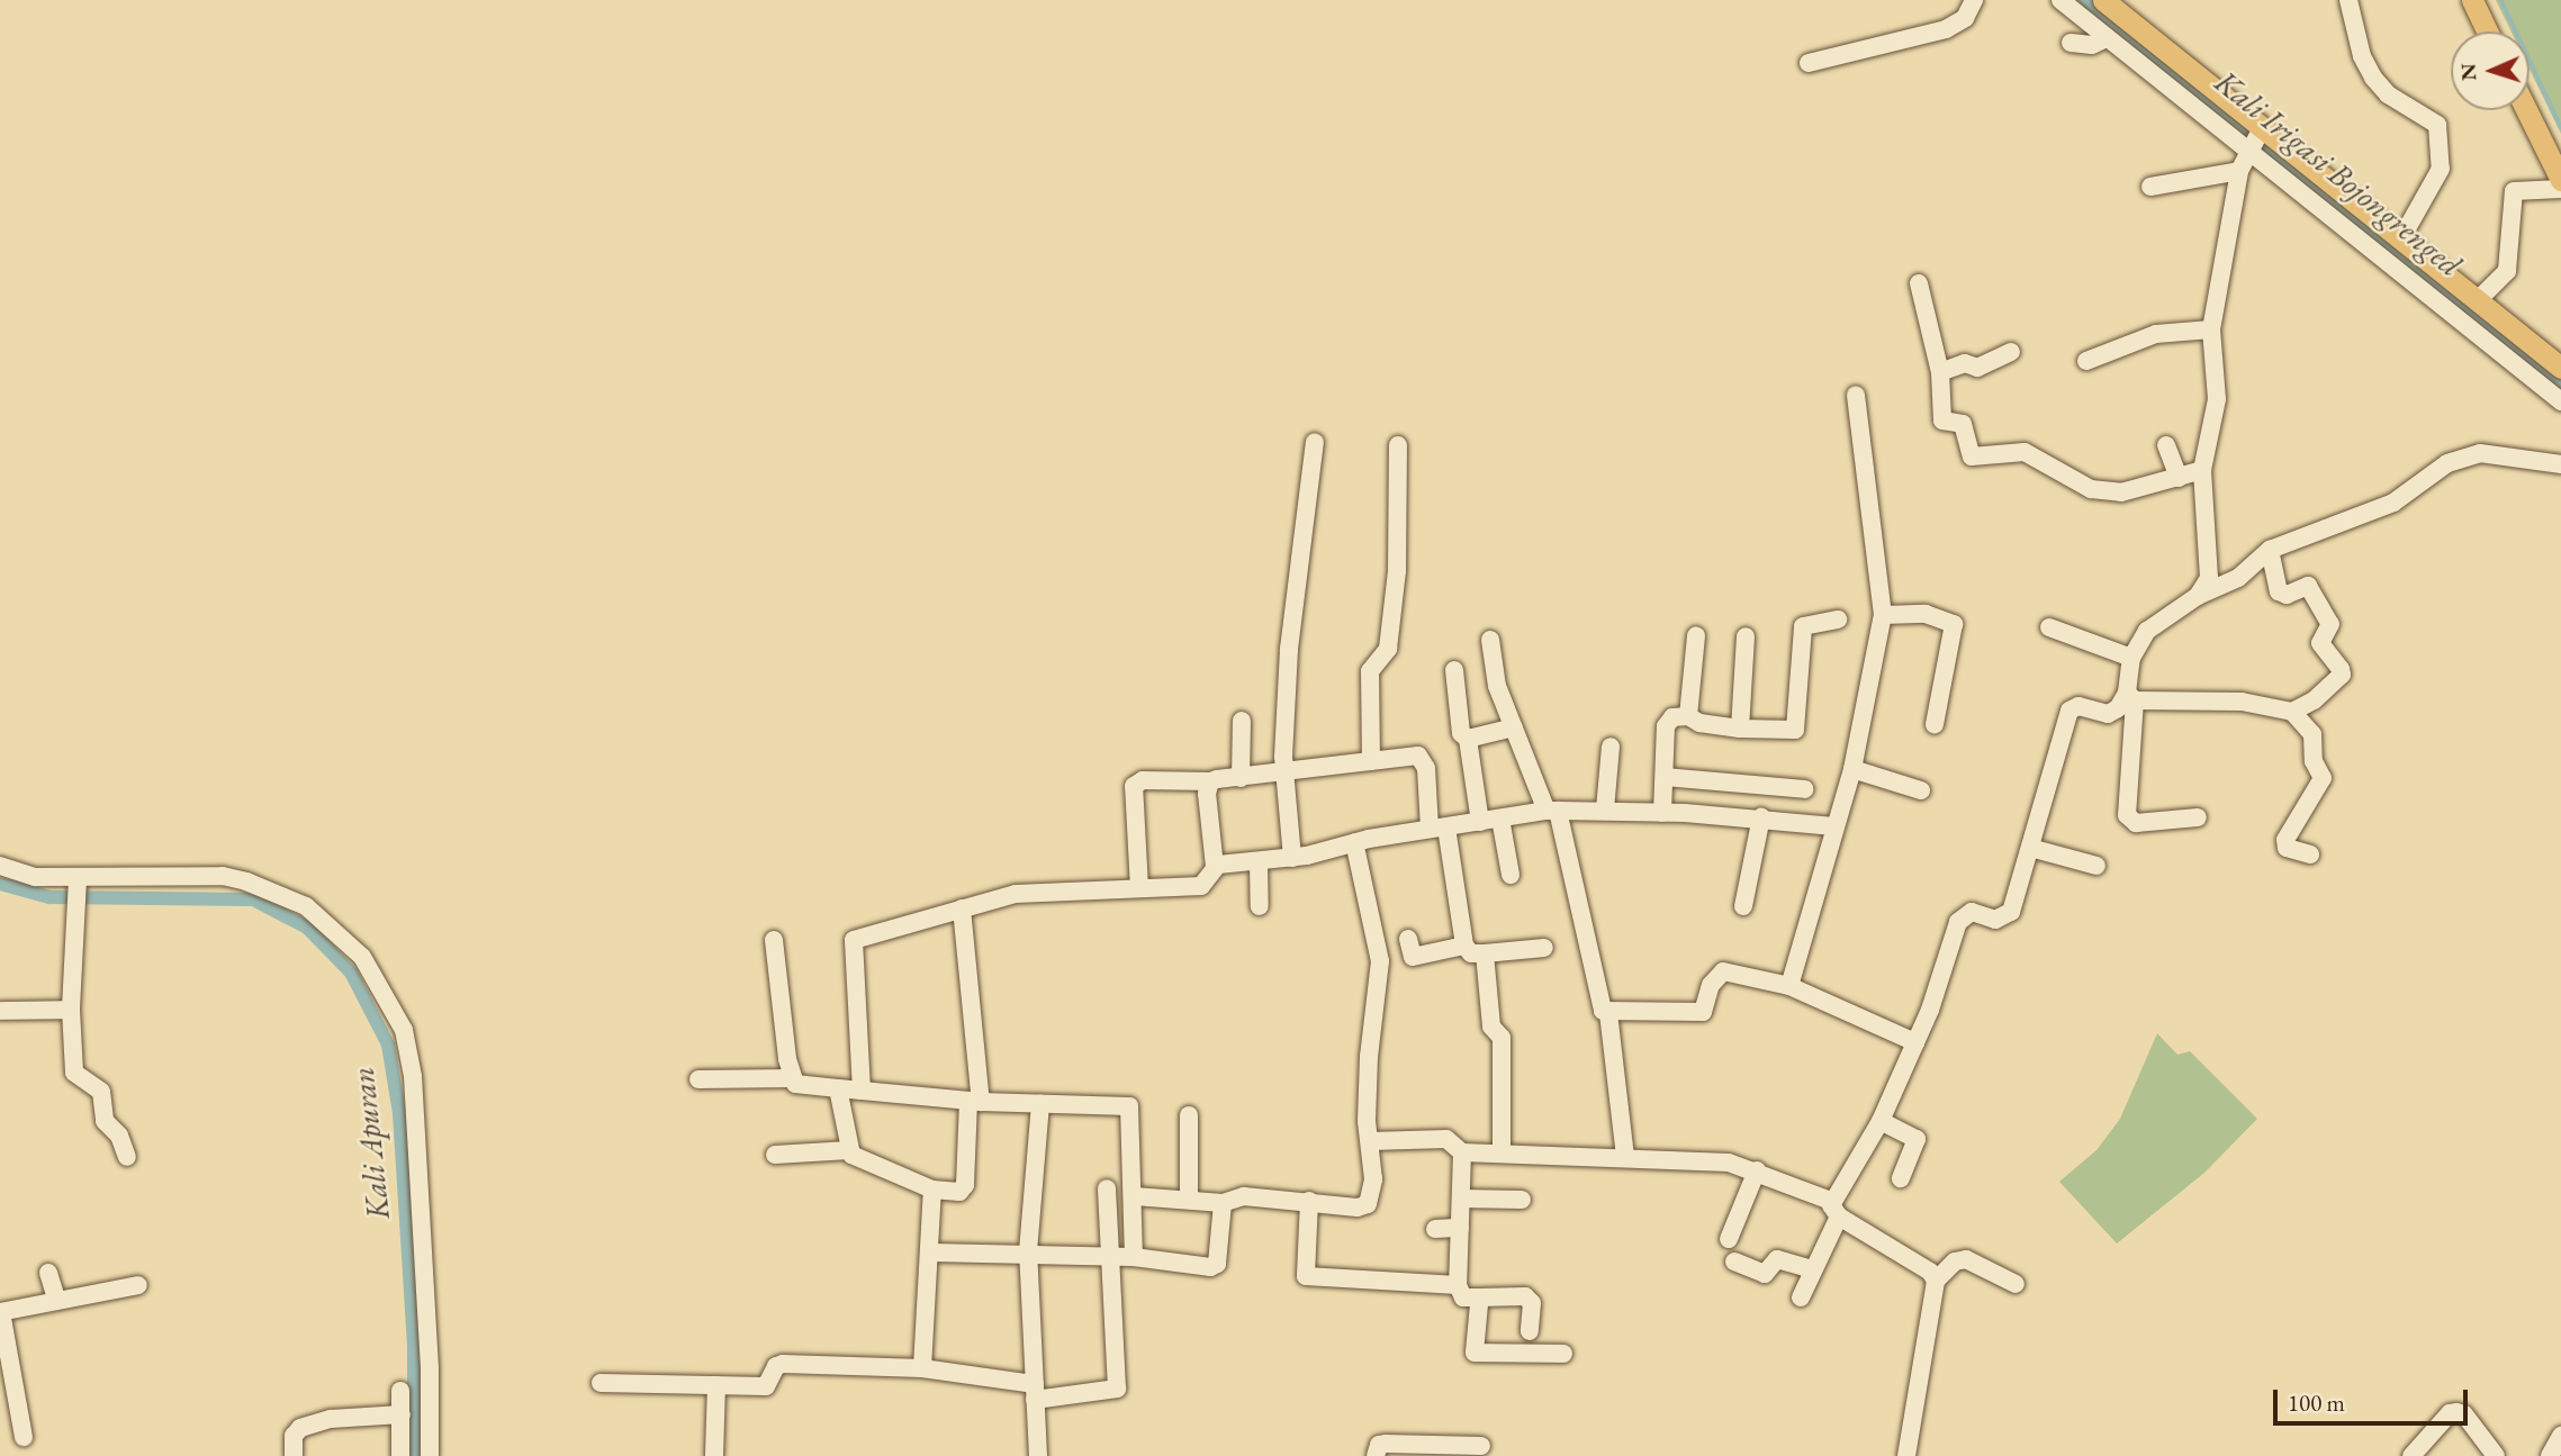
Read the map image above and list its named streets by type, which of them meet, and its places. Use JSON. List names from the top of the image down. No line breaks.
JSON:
{"water":["Kali Irigasi Bojongrenged","Kali Apuran"],"scale_bar":"100 m","north":"left"}
